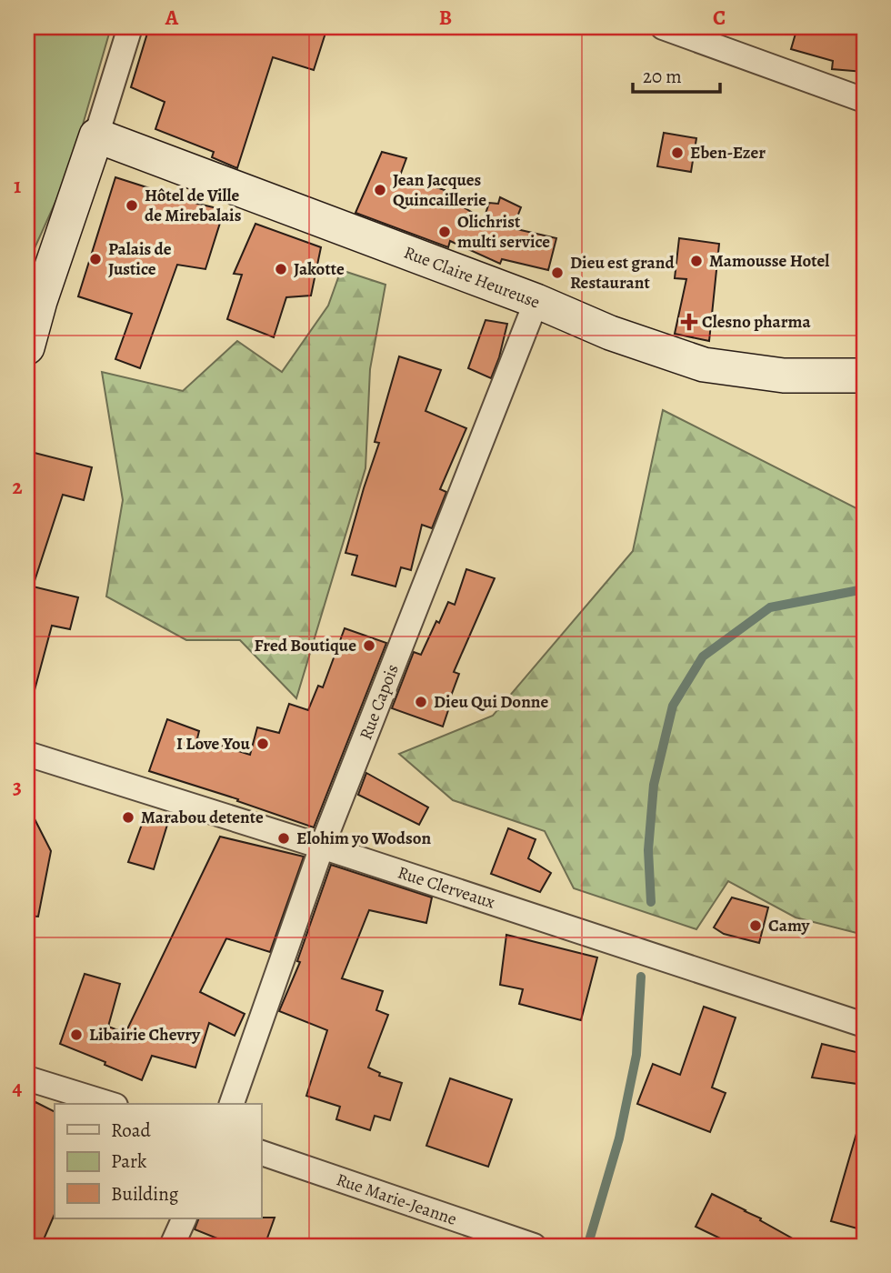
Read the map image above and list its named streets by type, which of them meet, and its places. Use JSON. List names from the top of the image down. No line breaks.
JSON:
{"streets":{"main road":["Rue Claire Heureuse"],"street":["Rue Capois","Rue Clerveaux","Rue Marie-Jeanne"]},"crossings":[["Rue Claire Heureuse","Rue Capois"],["Rue Capois","Rue Clerveaux"]],"places":{"other":["Eben-Ezer","Jean Jacques Quincaillerie","Hôtel de Ville de Mirebalais","Olichrist multi service","Palais de Justice","Mamousse Hotel","Jakotte","Dieu est grand Restaurant","Fred Boutique","Dieu Qui Donne","I Love You","Marabou detente","Elohim yo Wodson","Camy","Libairie Chevry"],"health":["Clesno pharma"]},"legend":["Road","Park","Building"],"scale_bar":"20 m","grid":{"columns":["A","B","C"],"rows":["1","2","3","4"]}}
